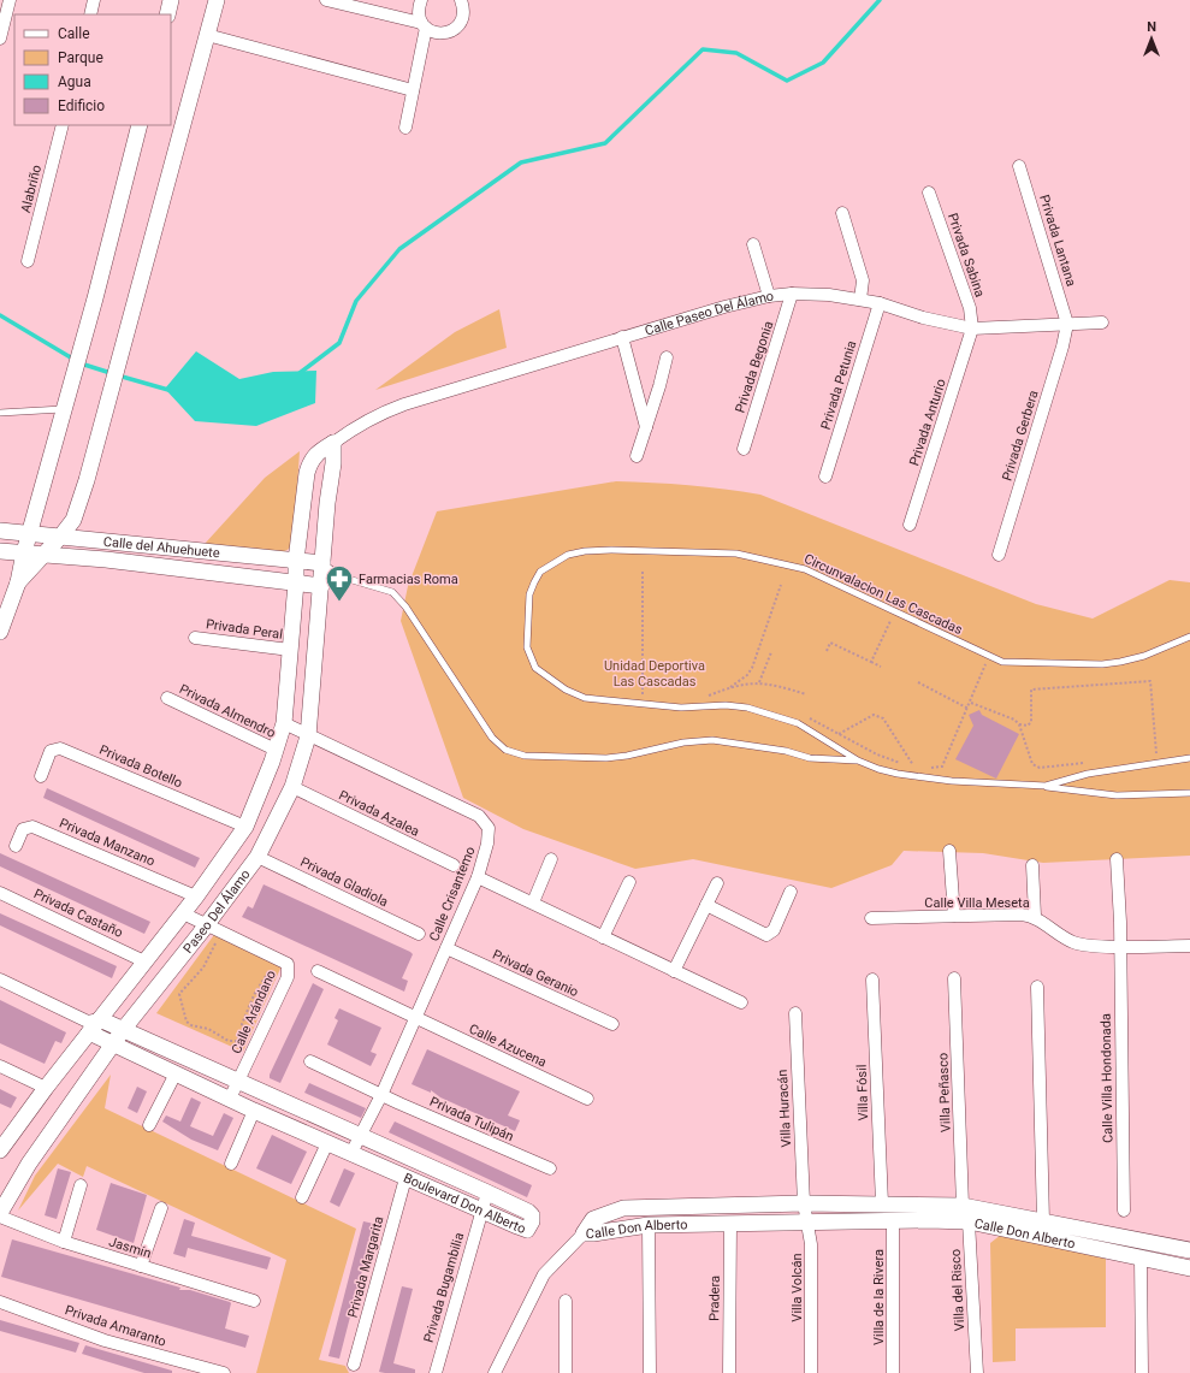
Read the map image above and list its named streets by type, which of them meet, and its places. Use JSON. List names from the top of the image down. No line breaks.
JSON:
{"streets":{"street":["Alabriño","Privada Lantana","Privada Sabina","Calle Paseo Del Álamo","Privada Begonia","Privada Petunia","Privada Anturio","Privada Gerbera","Calle del Ahuehuete","Privada Peral","Privada Almendro","Privada Botello","Privada Azalea","Privada Manzano","Privada Gladiola","Calle Crisantemo","Calle Villa Meseta","Paseo Del Álamo","Privada Castaño","Privada Geranio","Calle Arándano","Calle Azucena","Calle Villa Hondonada","Villa Fósil","Villa Peñasco","Villa Huracán","Privada Tulipán","Boulevard Don Alberto","Calle Don Alberto","Jasmín","Privada Margarita","Privada Bugambilia","Villa Volcán","Villa del Risco","Villa de la Rivera","Pradera","Privada Amaranto"],"lane":["Circunvalacion Las Cascadas"]},"crossings":[["Privada Lantana","Calle Paseo Del Álamo"],["Privada Lantana","Privada Gerbera"],["Privada Sabina","Calle Paseo Del Álamo"],["Privada Sabina","Privada Anturio"],["Calle Paseo Del Álamo","Privada Begonia"],["Calle Paseo Del Álamo","Privada Petunia"],["Calle Paseo Del Álamo","Privada Anturio"],["Calle Paseo Del Álamo","Privada Gerbera"],["Calle Paseo Del Álamo","Calle del Ahuehuete"],["Calle Paseo Del Álamo","Paseo Del Álamo"],["Calle del Ahuehuete","Paseo Del Álamo"],["Privada Peral","Paseo Del Álamo"],["Privada Almendro","Paseo Del Álamo"],["Privada Botello","Paseo Del Álamo"],["Privada Azalea","Paseo Del Álamo"],["Privada Manzano","Paseo Del Álamo"],["Privada Gladiola","Paseo Del Álamo"],["Calle Crisantemo","Paseo Del Álamo"],["Calle Crisantemo","Privada Geranio"],["Calle Crisantemo","Calle Azucena"],["Calle Crisantemo","Privada Tulipán"],["Calle Crisantemo","Boulevard Don Alberto"],["Calle Villa Meseta","Calle Villa Hondonada"],["Paseo Del Álamo","Privada Castaño"],["Paseo Del Álamo","Calle Arándano"],["Paseo Del Álamo","Boulevard Don Alberto"],["Paseo Del Álamo","Jasmín"],["Calle Arándano","Boulevard Don Alberto"],["Villa Fósil","Calle Don Alberto"],["Villa Peñasco","Calle Don Alberto"],["Villa Peñasco","Villa del Risco"],["Villa Huracán","Calle Don Alberto"],["Villa Huracán","Villa Volcán"],["Boulevard Don Alberto","Privada Margarita"],["Boulevard Don Alberto","Privada Bugambilia"],["Calle Don Alberto","Villa Volcán"],["Calle Don Alberto","Villa del Risco"],["Calle Don Alberto","Villa de la Rivera"],["Calle Don Alberto","Pradera"]],"parks":["Unidad Deportiva Las Cascadas"],"places":{"pharmacy":["Farmacias Roma"]},"legend":["Calle","Parque","Agua","Edificio"],"north":"top"}
